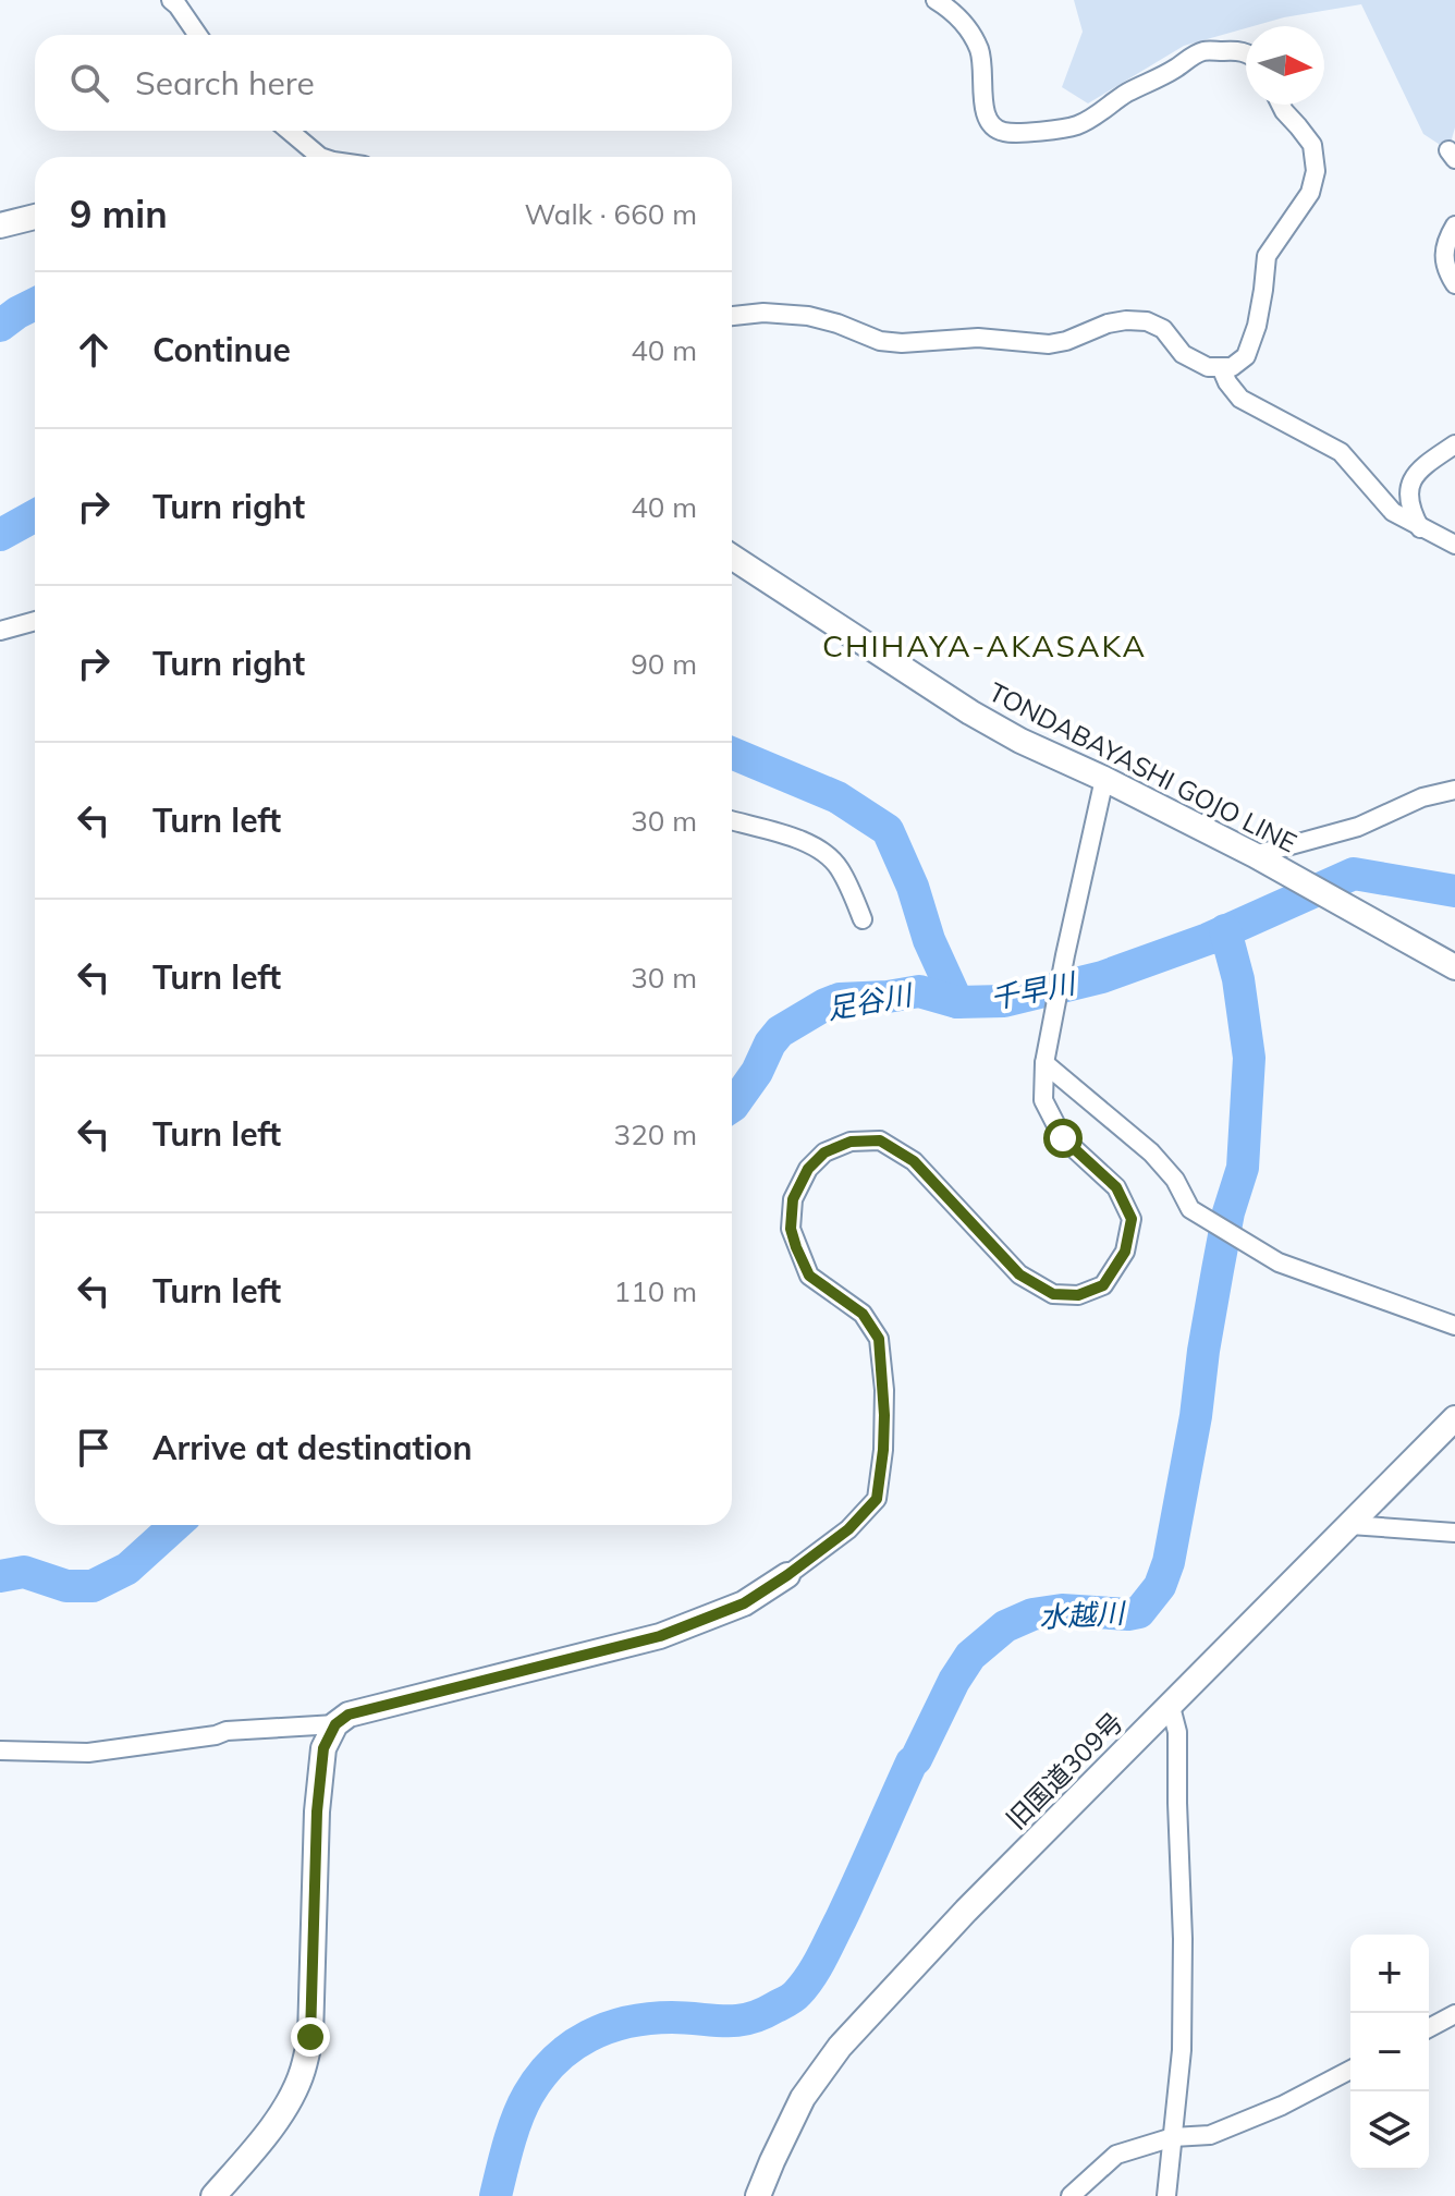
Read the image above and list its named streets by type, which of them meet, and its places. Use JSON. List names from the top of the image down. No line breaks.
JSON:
{"streets":{"street":["TONDABAYASHI GOJO LINE","旧国道309号"]},"districts":["CHIHAYA-AKASAKA"],"water":["千早川","足谷川","水越川"],"north":"right","page":{"search":"Search here","heading":["9 min","Walk · 660 m"],"list":[["Continue","40 m"],["Turn right","40 m"],["Turn right","90 m"],["Turn left","30 m"],["Turn left","30 m"],["Turn left","320 m"],["Turn left","110 m"],"Arrive at destination"],"map_buttons":["+","−"]}}
